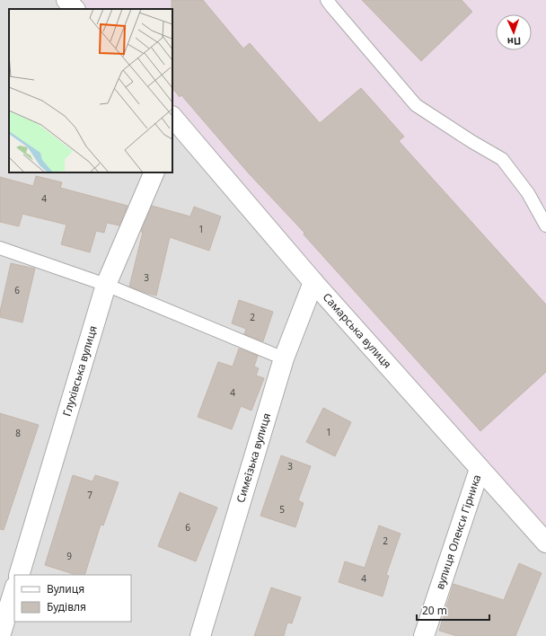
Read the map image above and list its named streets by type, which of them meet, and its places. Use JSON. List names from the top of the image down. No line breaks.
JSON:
{"streets":{"street":["Самарська вулиця","Глухівська вулиця","Симеїзька вулиця","вулиця Олекси Гірника"]},"crossings":[["Самарська вулиця","Симеїзька вулиця"],["Самарська вулиця","вулиця Олекси Гірника"]],"house_numbers":["4","1","3","6","2","4","1","8","3","7","5","6","2","9","4"],"legend":["Вулиця","Будівля"],"scale_bar":"20 m","north":"bottom"}
